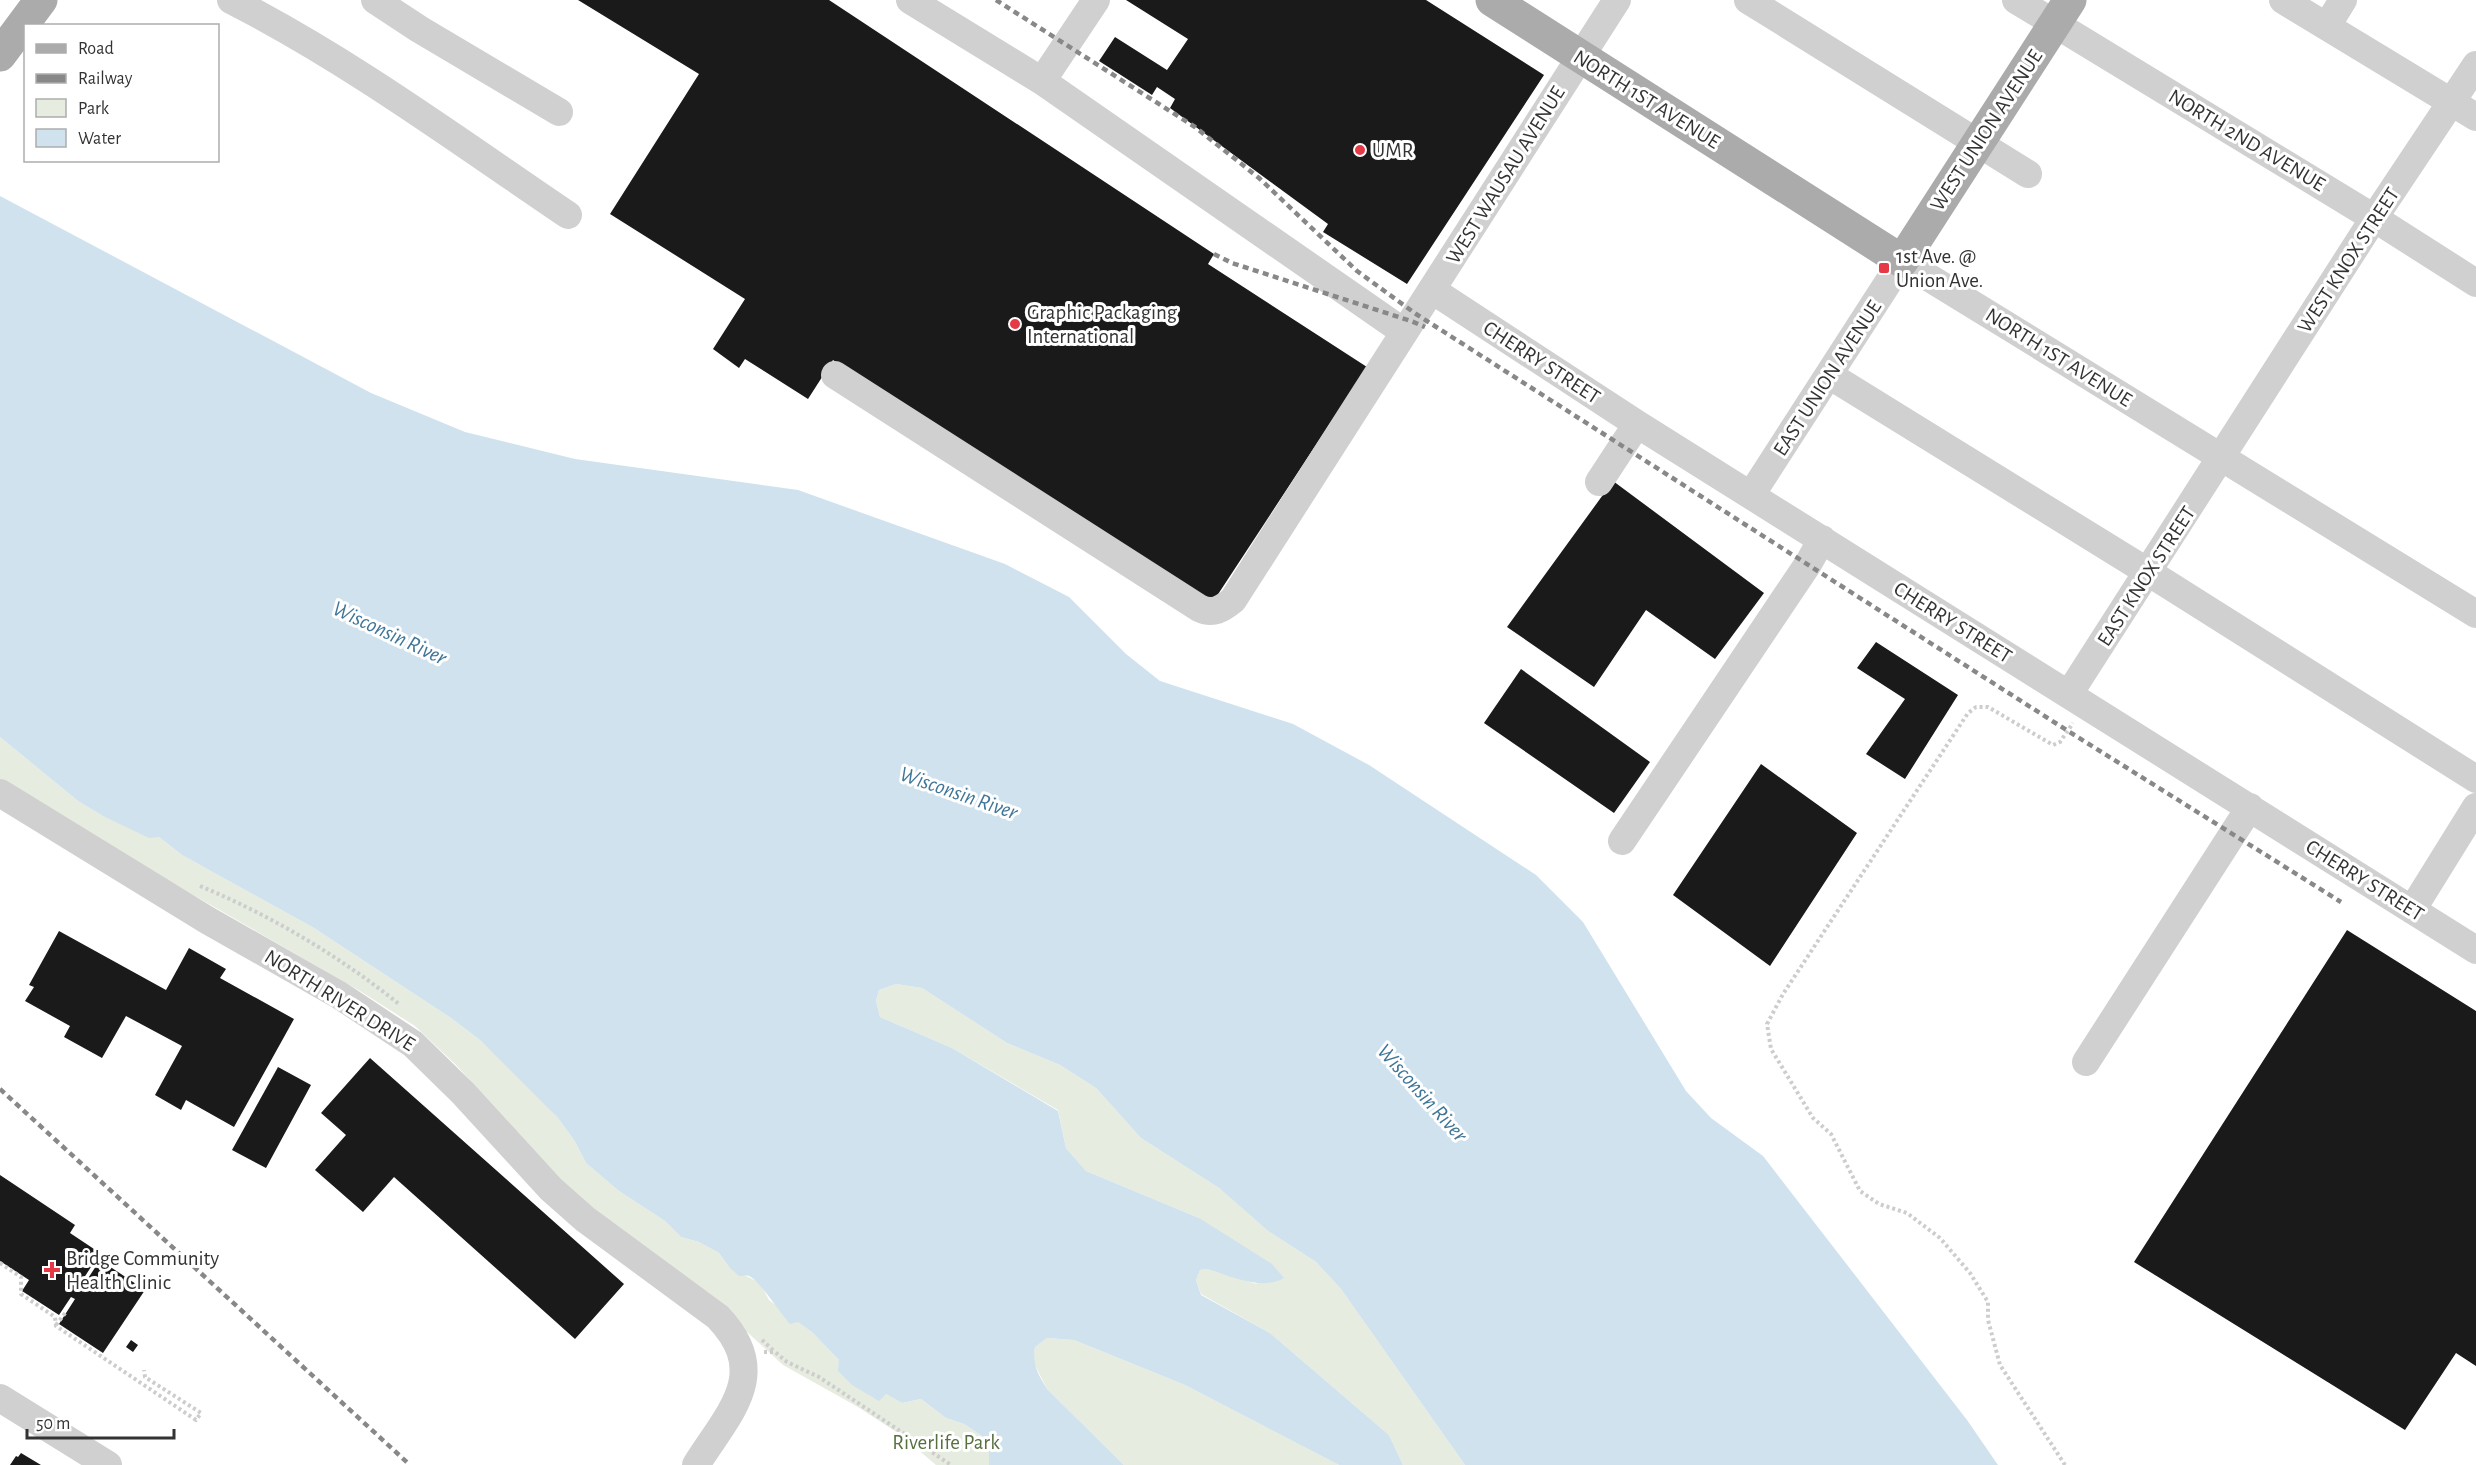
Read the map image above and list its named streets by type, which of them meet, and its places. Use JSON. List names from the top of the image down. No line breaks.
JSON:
{"streets":{"main road":["NORTH 1ST AVENUE","WEST UNION AVENUE"],"street":["NORTH 2ND AVENUE","WEST WAUSAU AVENUE","WEST KNOX STREET","CHERRY STREET","EAST UNION AVENUE","EAST KNOX STREET","NORTH RIVER DRIVE"]},"crossings":[["NORTH 1ST AVENUE","WEST UNION AVENUE"],["NORTH 1ST AVENUE","WEST WAUSAU AVENUE"],["NORTH 1ST AVENUE","WEST KNOX STREET"],["NORTH 1ST AVENUE","EAST UNION AVENUE"],["NORTH 1ST AVENUE","EAST KNOX STREET"],["WEST UNION AVENUE","NORTH 2ND AVENUE"],["WEST UNION AVENUE","EAST UNION AVENUE"],["NORTH 2ND AVENUE","WEST KNOX STREET"],["WEST WAUSAU AVENUE","CHERRY STREET"],["WEST KNOX STREET","EAST KNOX STREET"],["CHERRY STREET","EAST UNION AVENUE"],["CHERRY STREET","EAST KNOX STREET"]],"water":["Wisconsin River"],"parks":["Riverlife Park"],"places":{"other":["UMR","Graphic Packaging International"],"transit":["1st Ave. @ Union Ave."],"health":["Bridge Community Health Clinic"]},"legend":["Road","Railway","Park","Water"],"scale_bar":"50 m"}
